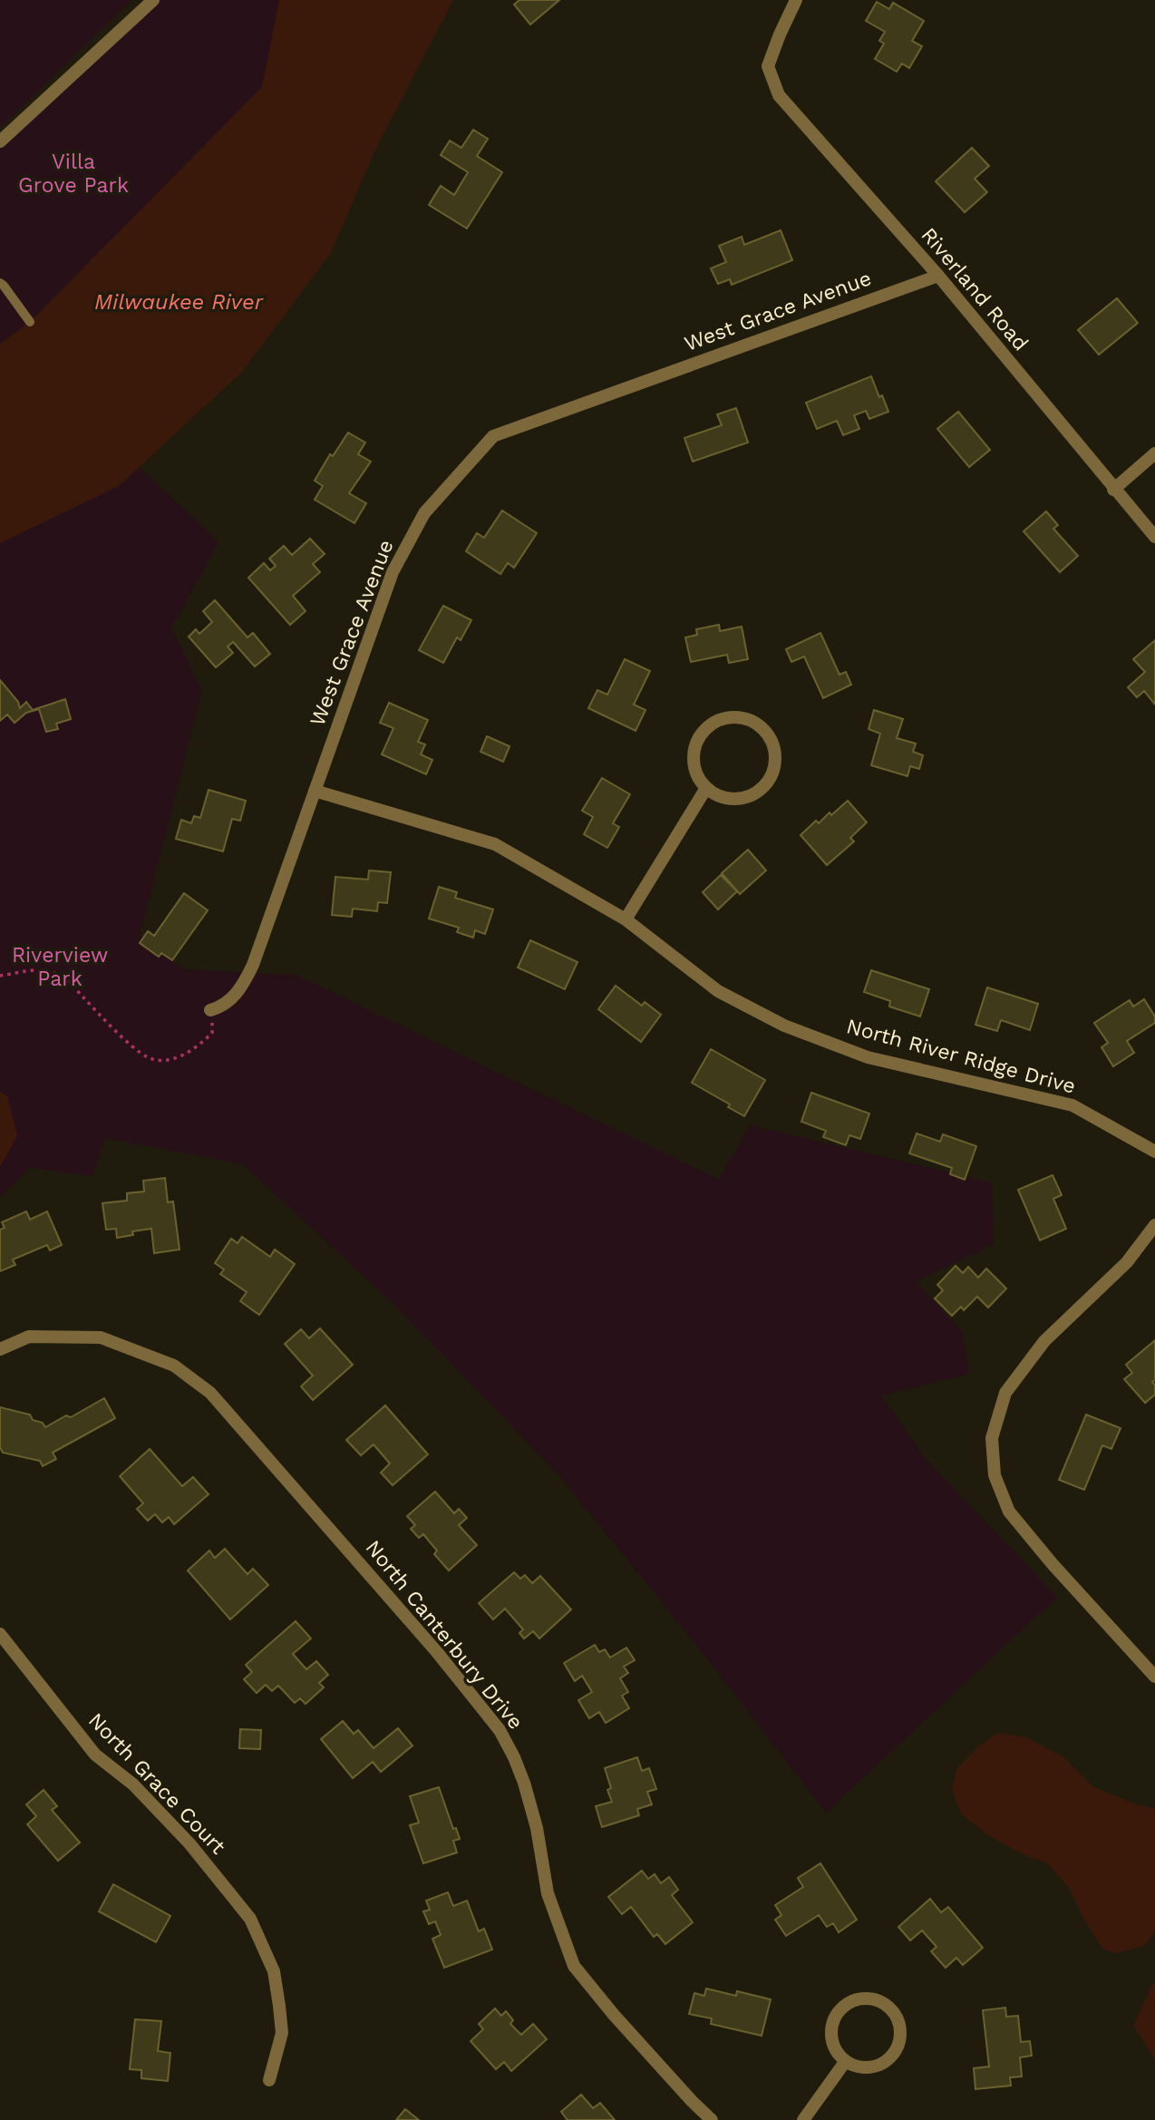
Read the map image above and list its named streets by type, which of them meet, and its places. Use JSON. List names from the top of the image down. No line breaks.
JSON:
{"streets":{"street":["Riverland Road","West Grace Avenue","North River Ridge Drive","North Canterbury Drive","North Grace Court"]},"crossings":[["Riverland Road","West Grace Avenue"],["West Grace Avenue","North River Ridge Drive"]],"water":["Milwaukee River"],"parks":["Villa Grove Park","Riverview Park"]}
